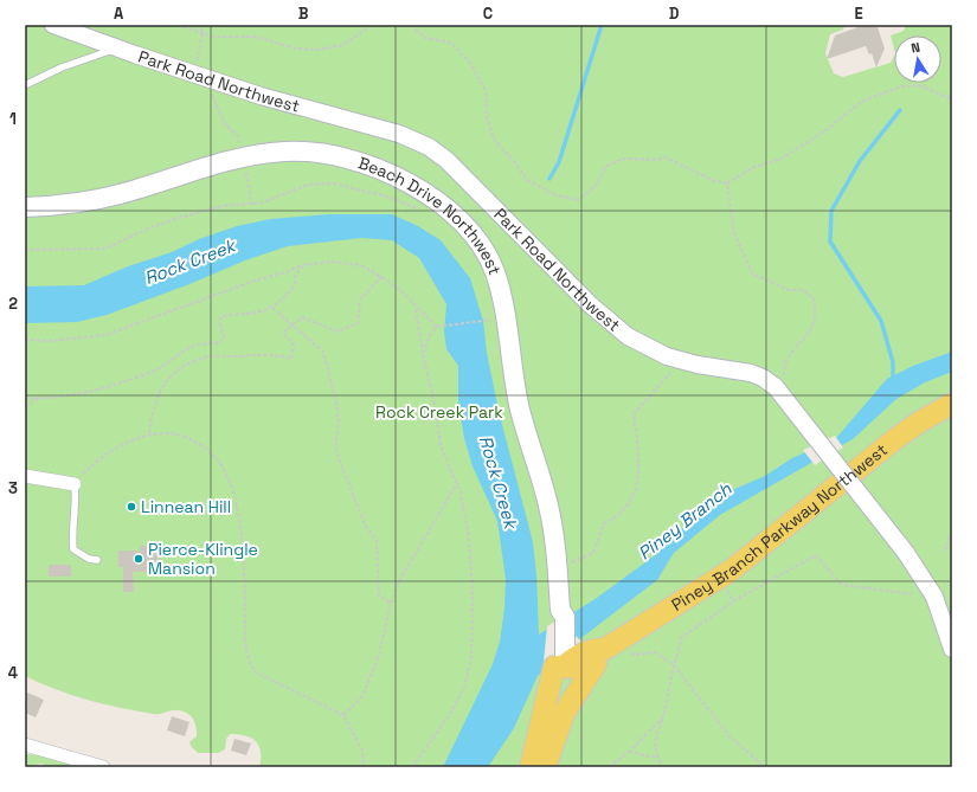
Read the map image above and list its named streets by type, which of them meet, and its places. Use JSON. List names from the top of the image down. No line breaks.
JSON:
{"streets":{"main road":["Beach Drive Northwest","Piney Branch Parkway Northwest"],"street":["Park Road Northwest"]},"crossings":[["Beach Drive Northwest","Piney Branch Parkway Northwest"]],"water":["Rock Creek","Piney Branch"],"parks":["Rock Creek Park"],"places":["Linnean Hill","Pierce-Klingle Mansion"],"north":"top","grid":{"columns":["A","B","C","D","E"],"rows":["1","2","3","4"]}}
